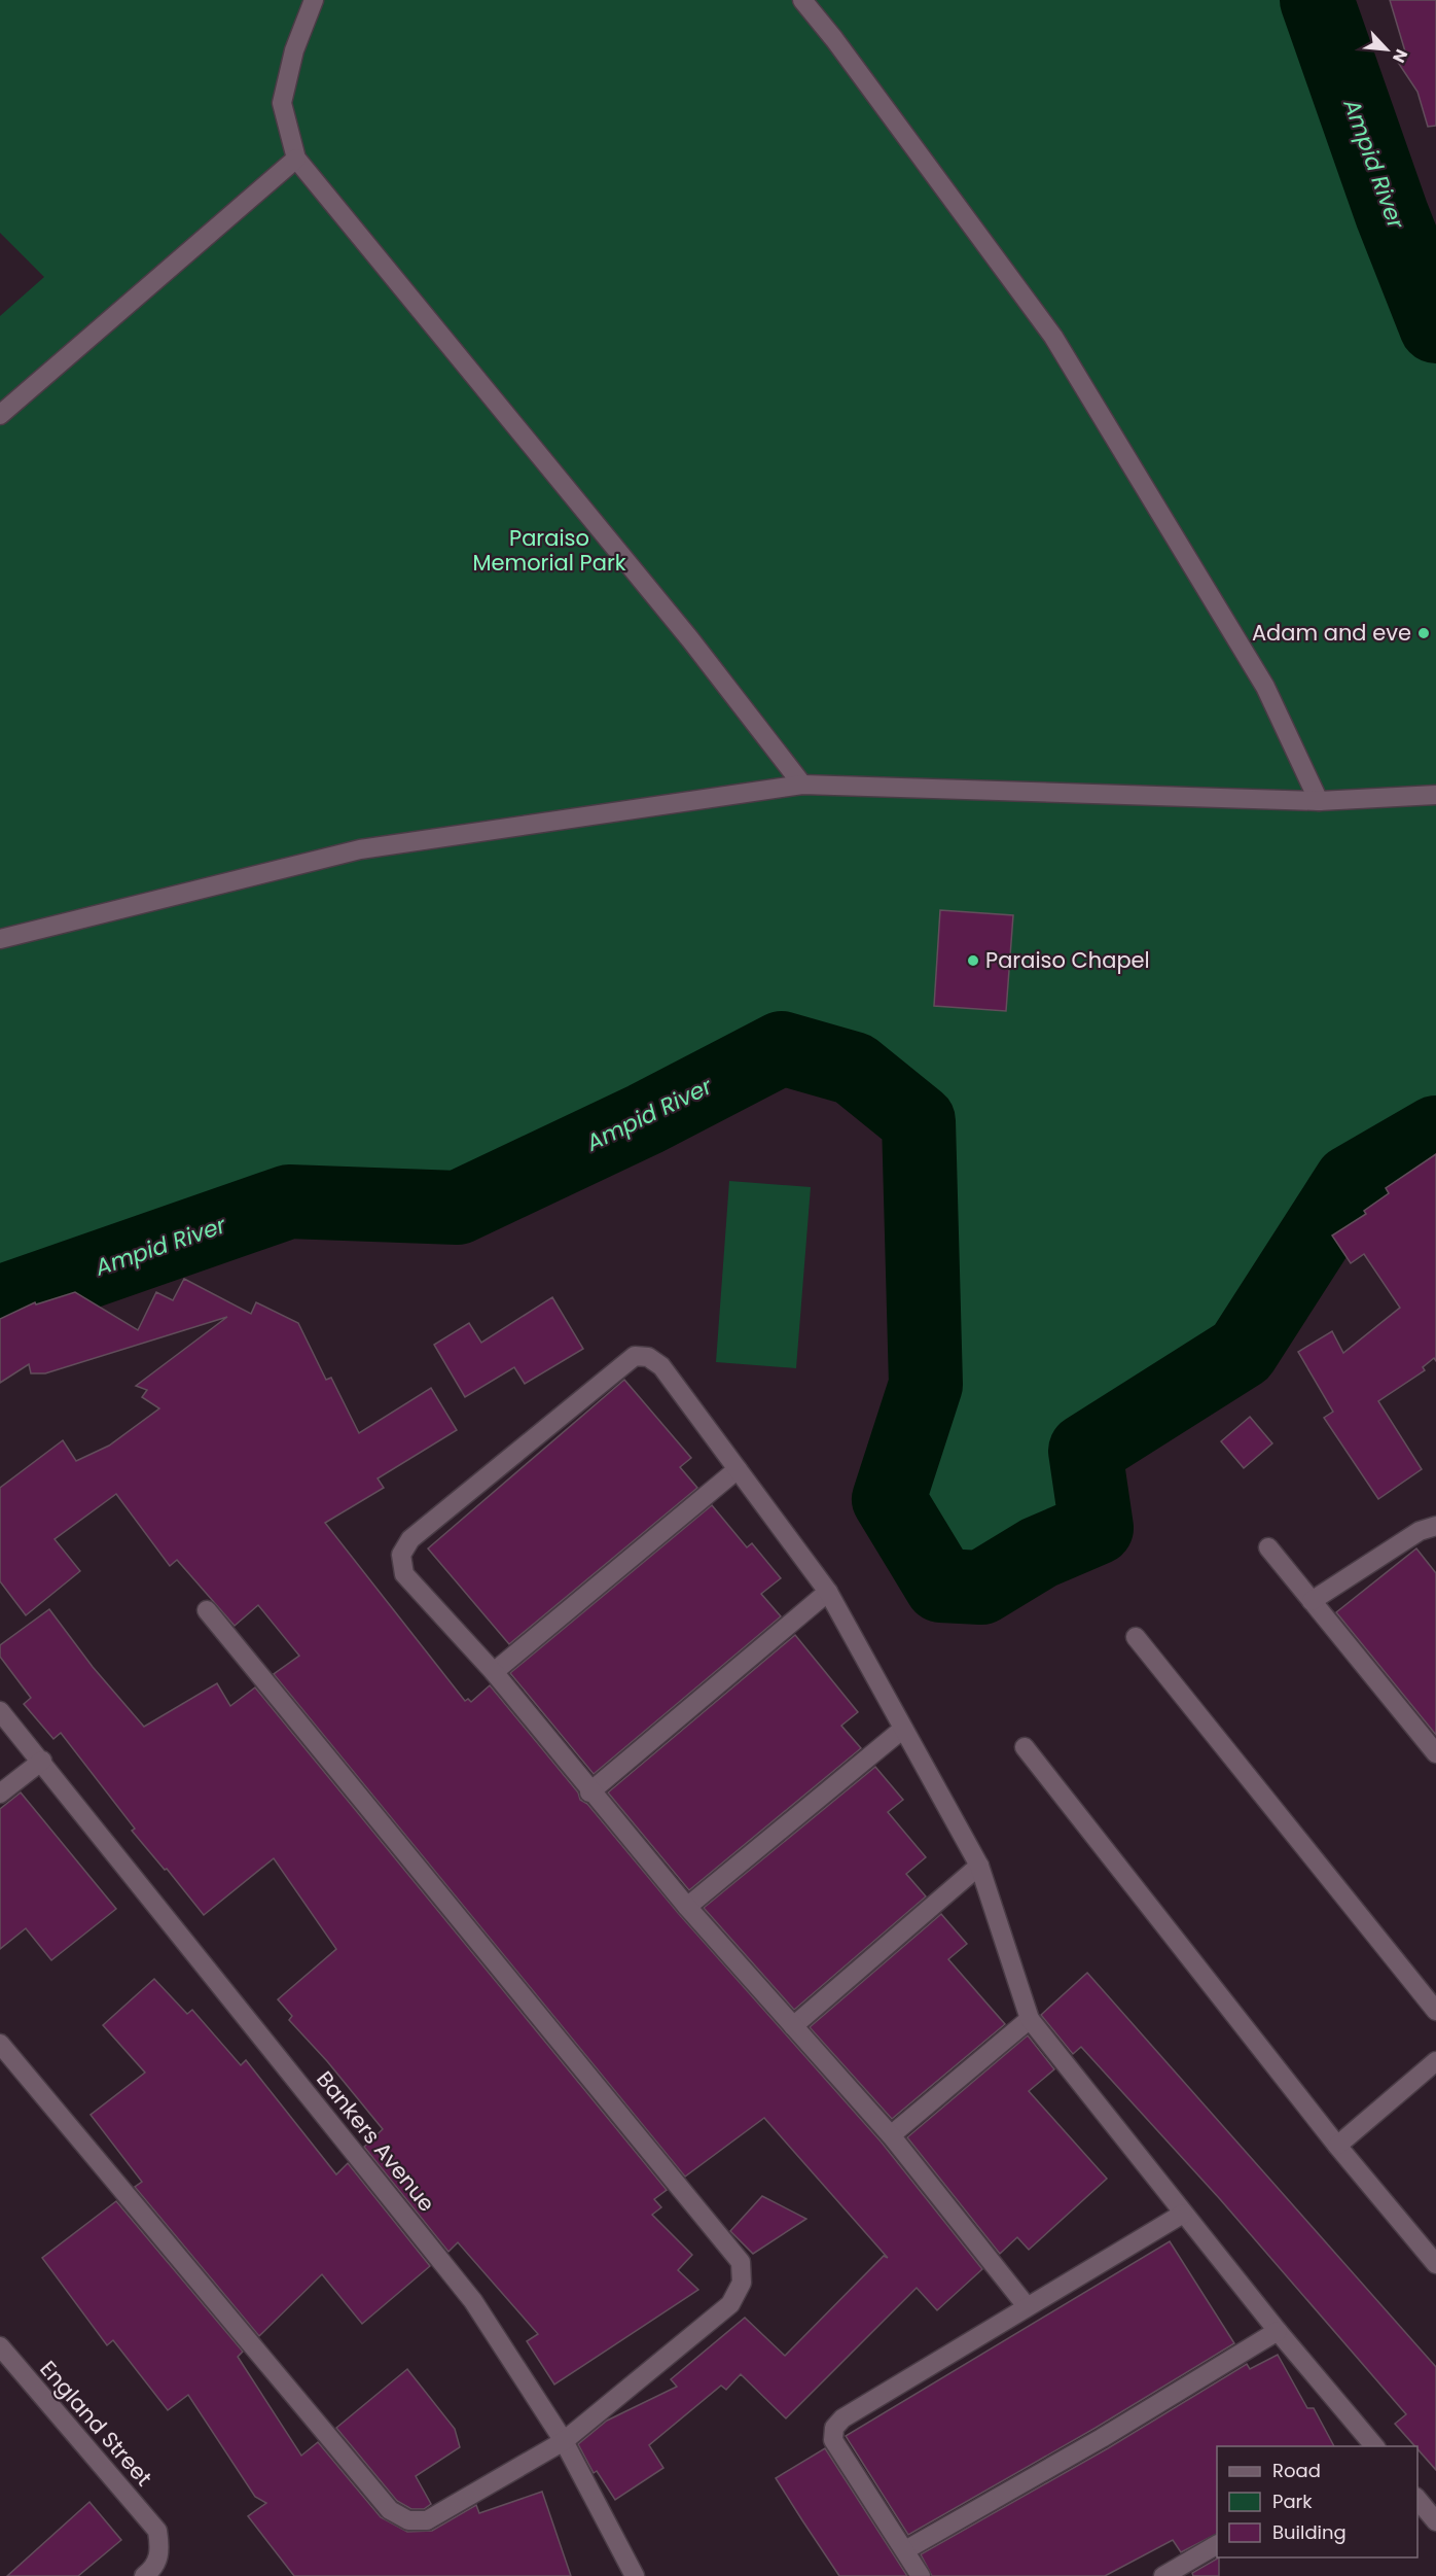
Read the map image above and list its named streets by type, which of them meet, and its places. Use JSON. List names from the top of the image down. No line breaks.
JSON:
{"streets":{"street":["Bankers Avenue","England Street"]},"water":["Ampid River"],"parks":["Paraiso Memorial Park"],"places":["Adam and eve","Paraiso Chapel"],"legend":["Road","Park","Building"],"north":"bottom right"}
